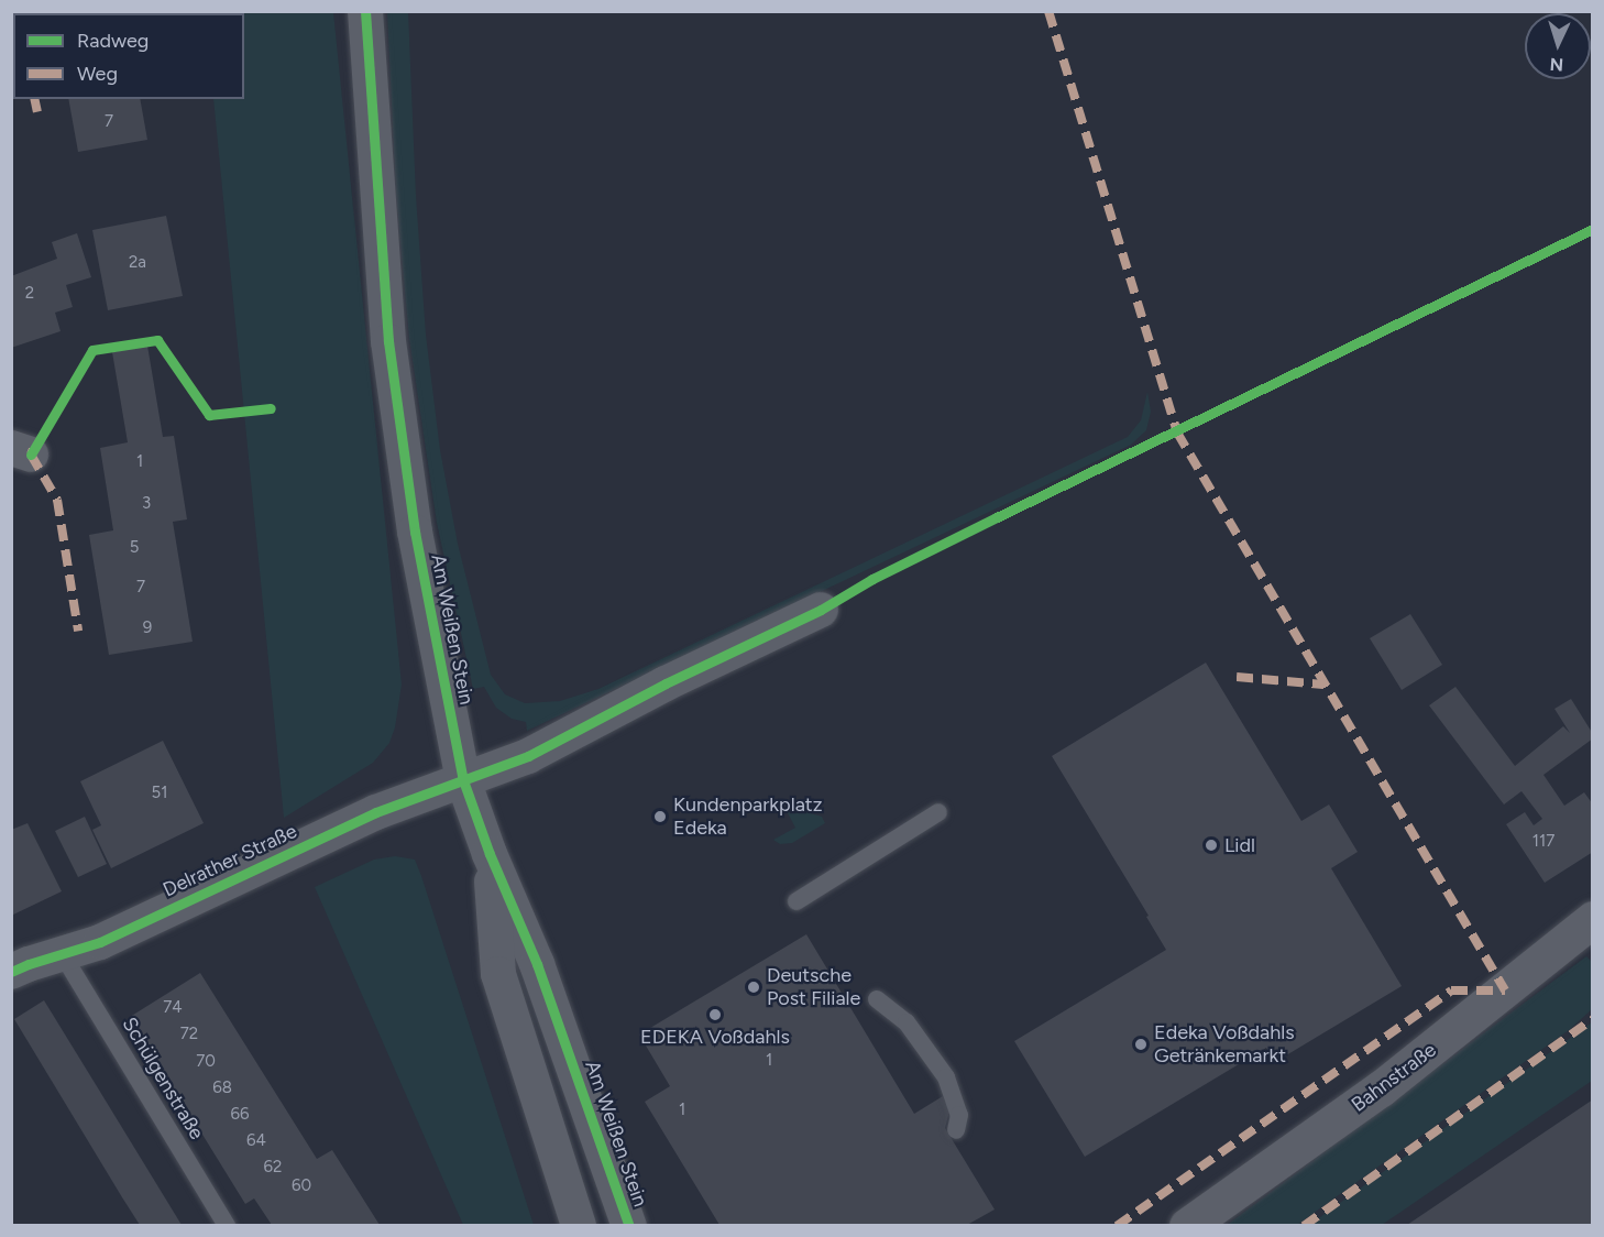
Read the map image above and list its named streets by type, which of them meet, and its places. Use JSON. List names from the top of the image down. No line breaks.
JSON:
{"streets":{"street":["Am Weißen Stein","Delrather Straße","Bahnstraße"],"lane":["Schülgenstraße"]},"crossings":[["Am Weißen Stein","Delrather Straße"],["Delrather Straße","Schülgenstraße"]],"places":["Kundenparkplatz Edeka","Lidl","Deutsche Post Filiale","EDEKA Voßdahls","Edeka Voßdahls Getränkemarkt"],"house_numbers":["7","2a","2","1","3","5","7","9","51","117","74","72","1","70","68","1","66","64","62","60"],"legend":["Radweg","Weg"],"north":"bottom"}
